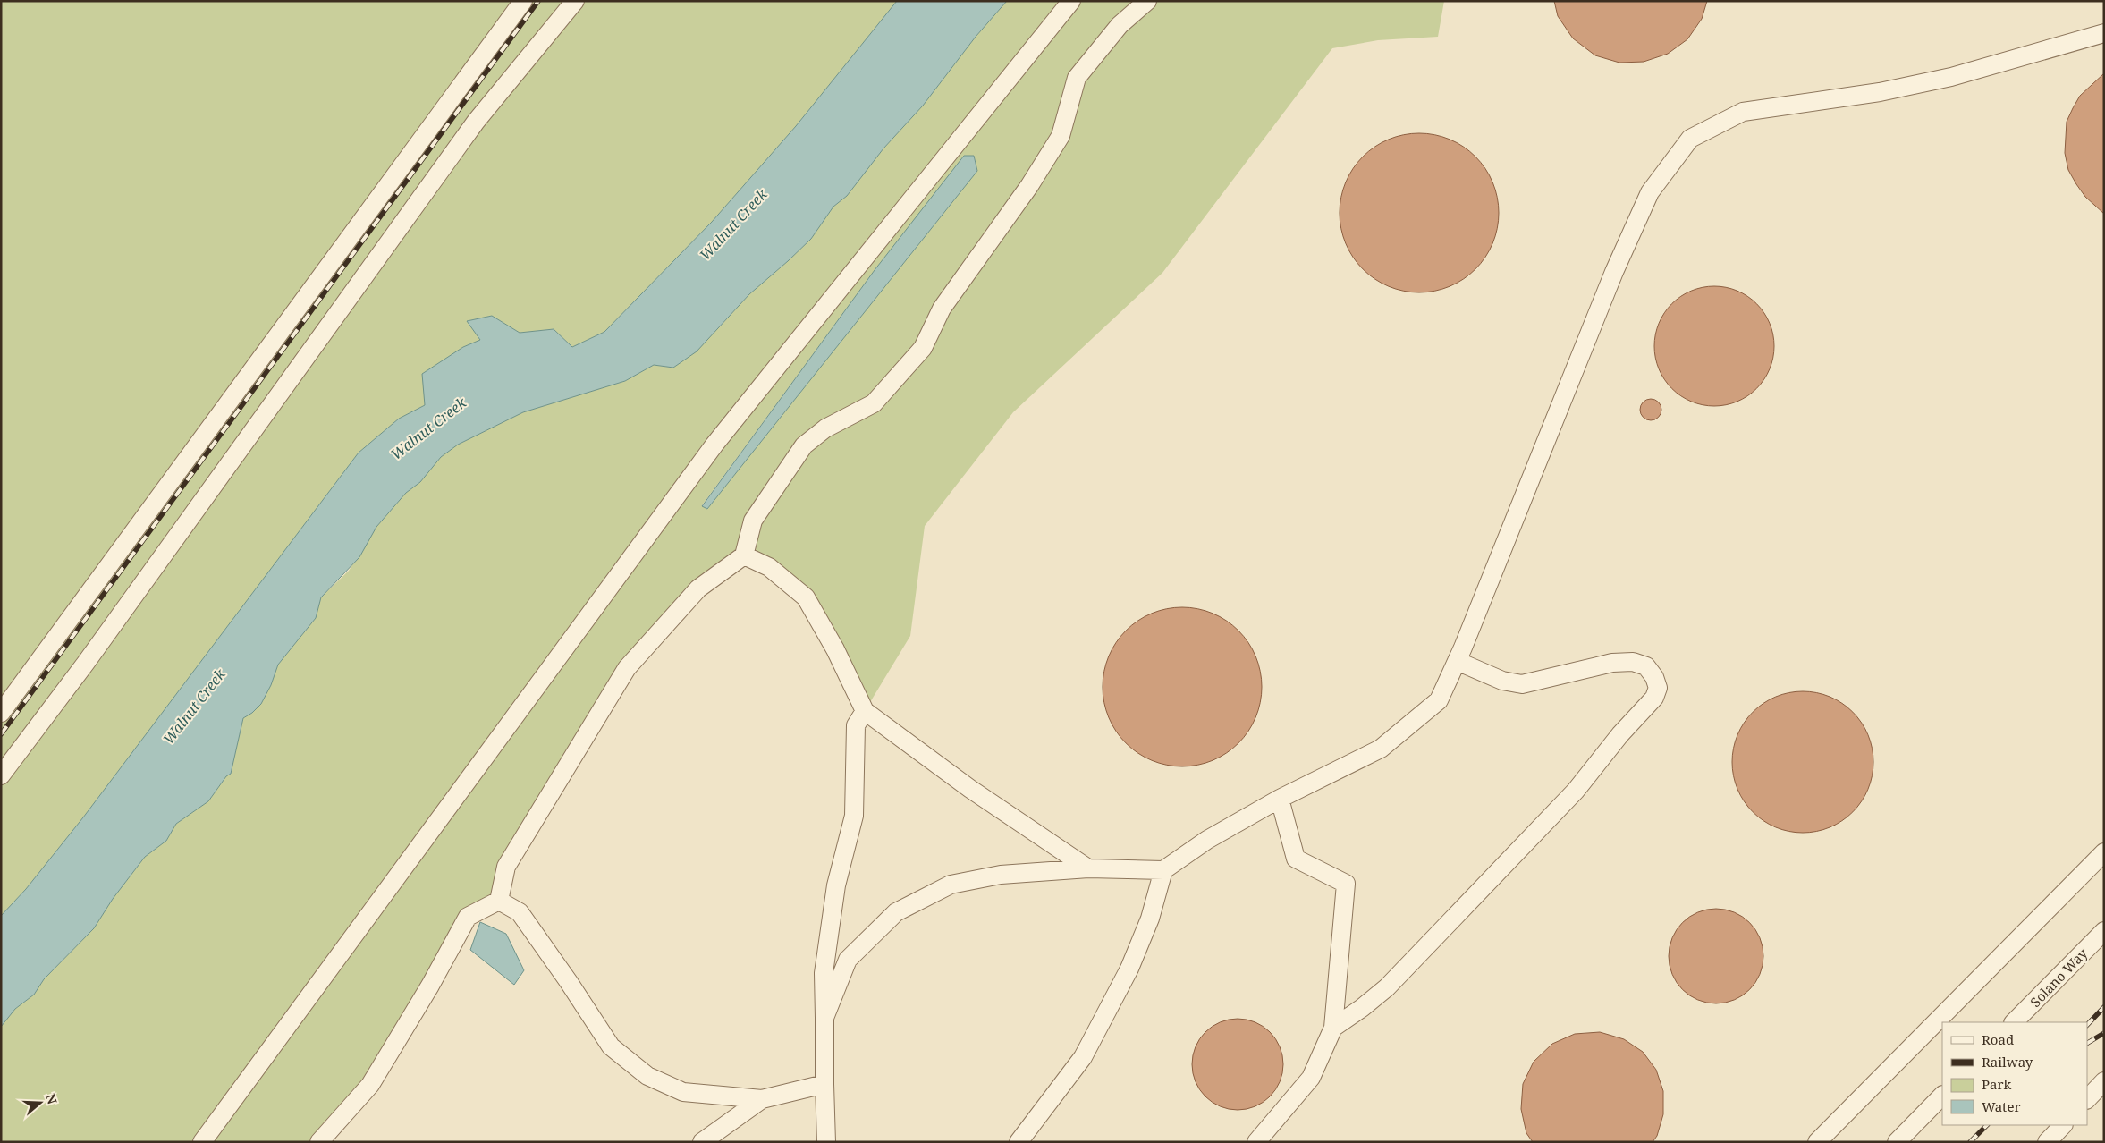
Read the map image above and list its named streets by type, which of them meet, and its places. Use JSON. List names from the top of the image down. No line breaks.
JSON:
{"streets":{"street":["Solano Way"]},"water":["Walnut Creek"],"legend":["Road","Railway","Park","Water"],"north":"right"}
